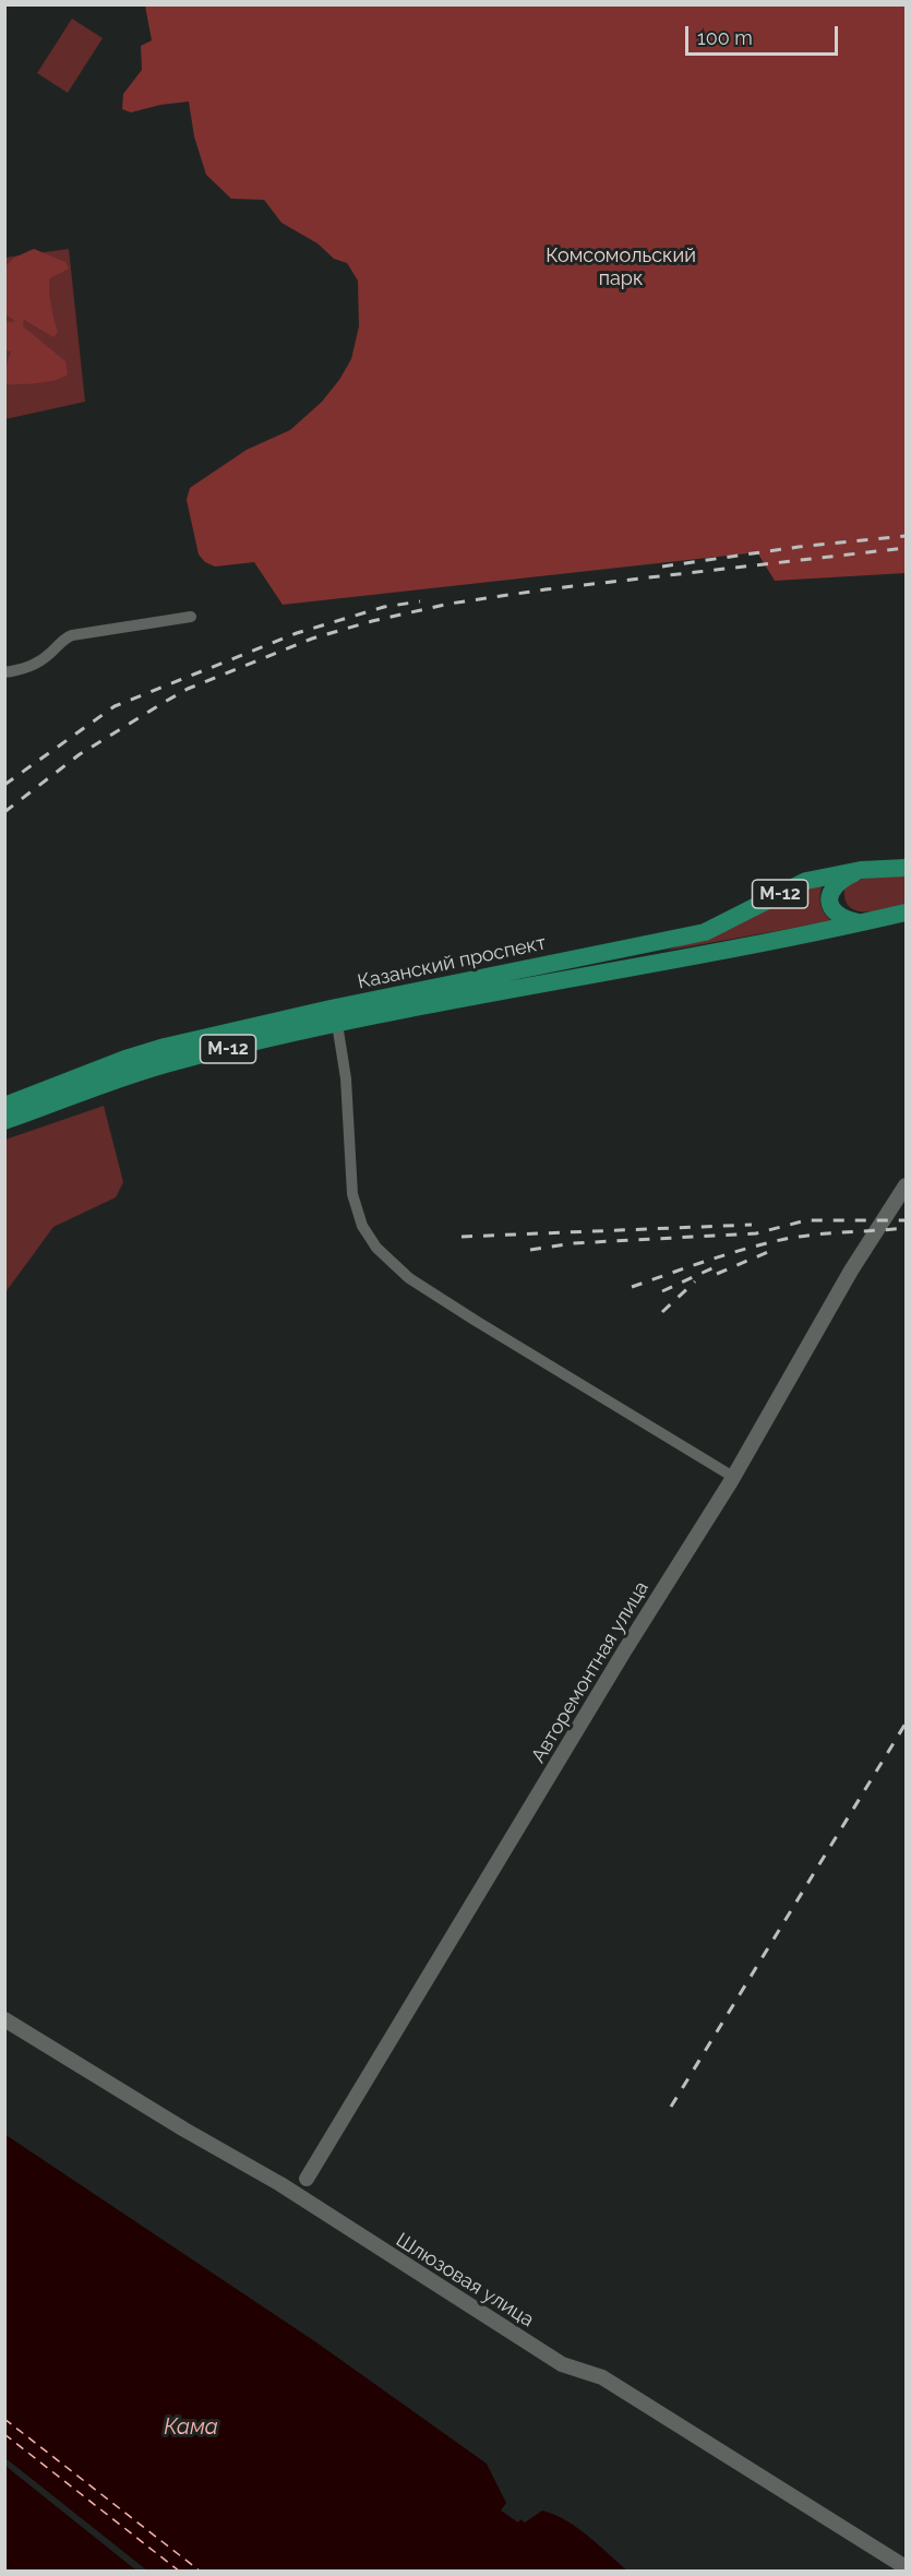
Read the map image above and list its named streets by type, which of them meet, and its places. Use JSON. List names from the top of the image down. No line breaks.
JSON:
{"streets":{"main road":["М-12","Казанский проспект"],"street":["Авторемонтная улица","Шлюзовая улица"]},"water":["Кама"],"parks":["Комсомольский парк"],"scale_bar":"100 m"}
